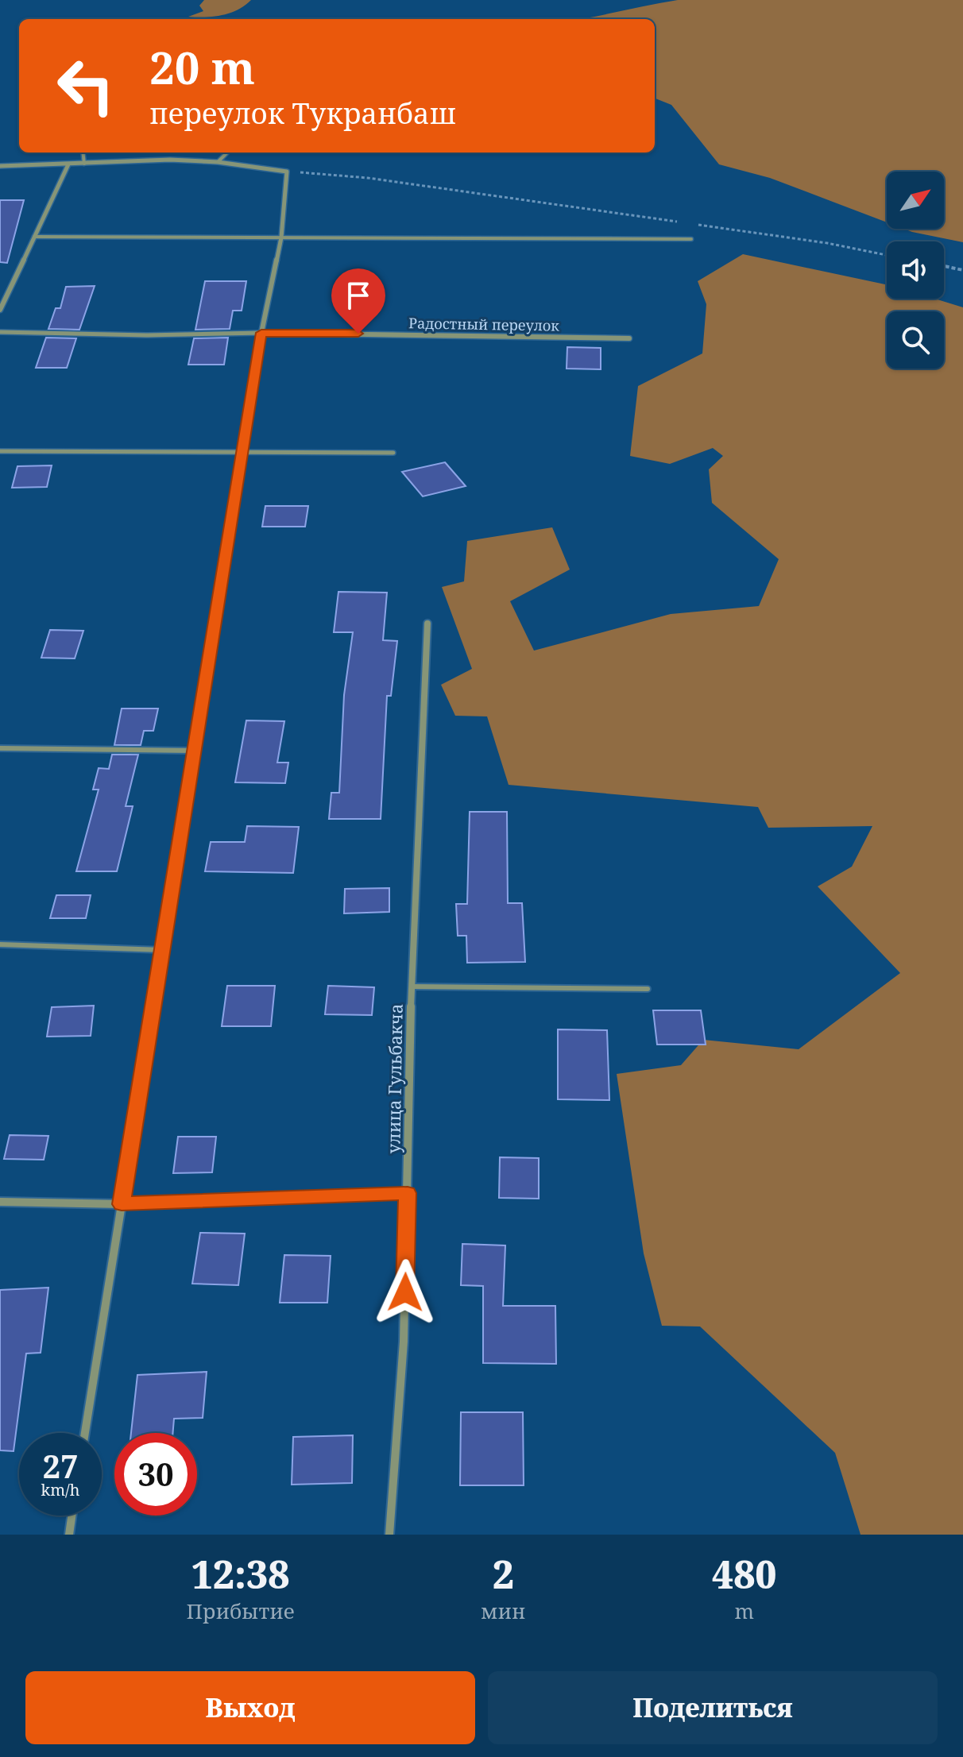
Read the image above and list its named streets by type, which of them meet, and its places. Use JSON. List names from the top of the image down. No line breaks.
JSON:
{"streets":{"street":["Радостный переулок","улица Гульбакча"]},"north":"top right","page":{"turn":["20 m","переулок Тукранбаш"],"speed":"27 km/h","limit":"30","eta":["12:38","Прибытие","2","мин","480","m"],"buttons":["Выход","Поделиться"]}}
